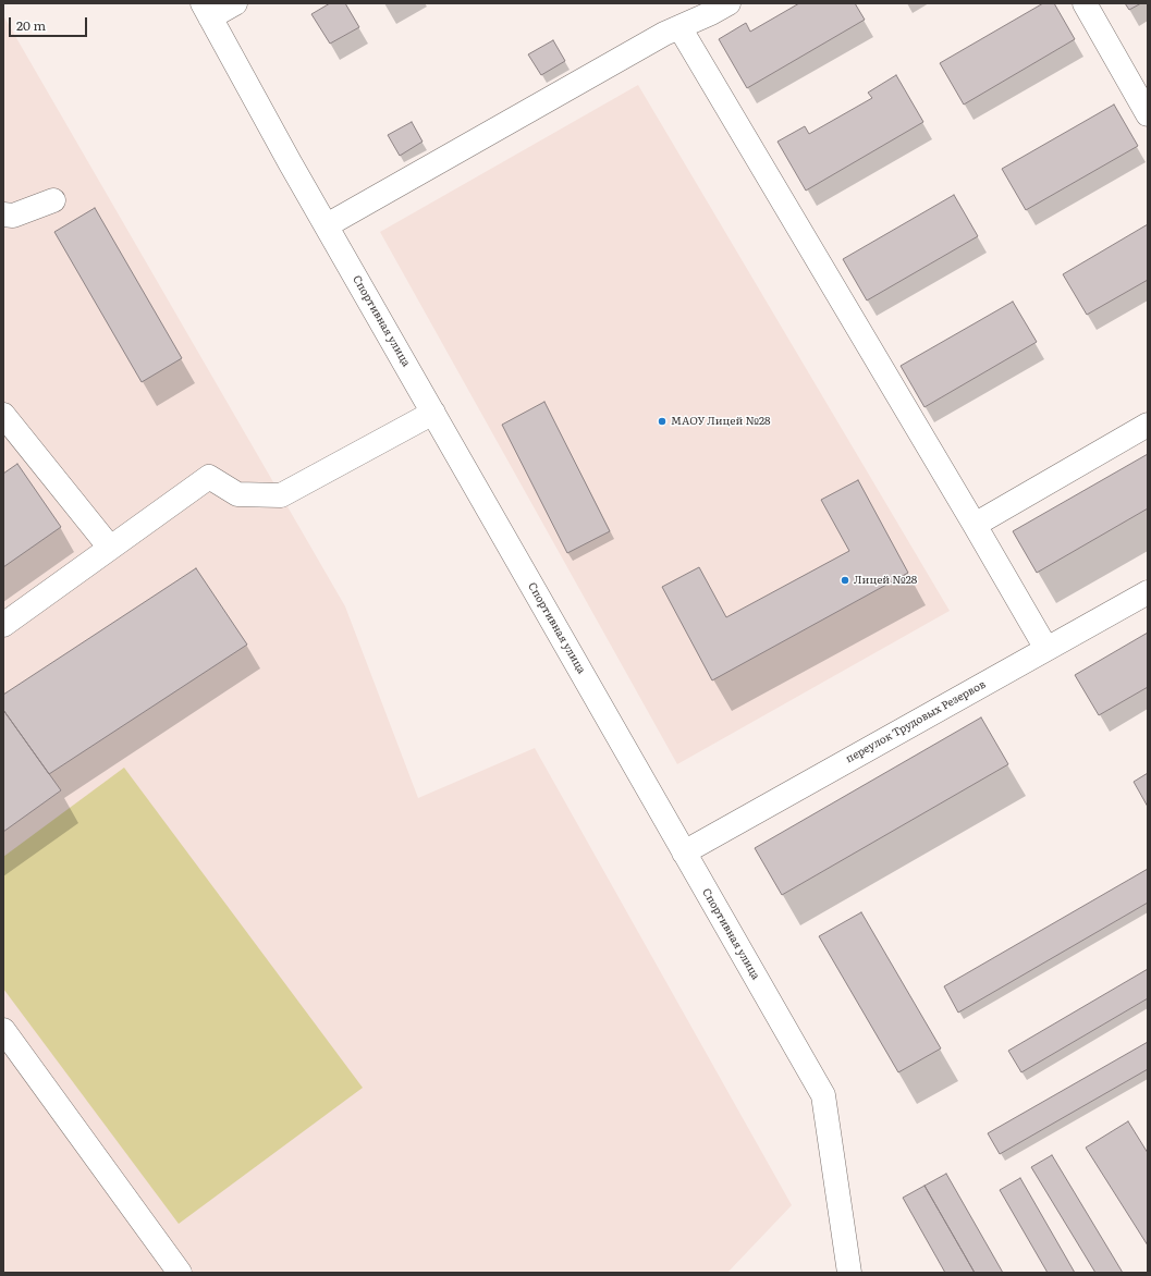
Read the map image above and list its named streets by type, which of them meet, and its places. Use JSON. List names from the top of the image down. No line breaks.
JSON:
{"streets":{"street":["Спортивная улица","переулок Трудовых Резервов"]},"crossings":[["Спортивная улица","переулок Трудовых Резервов"]],"places":["МАОУ Лицей №28","Лицей №28"],"scale_bar":"20 m"}
